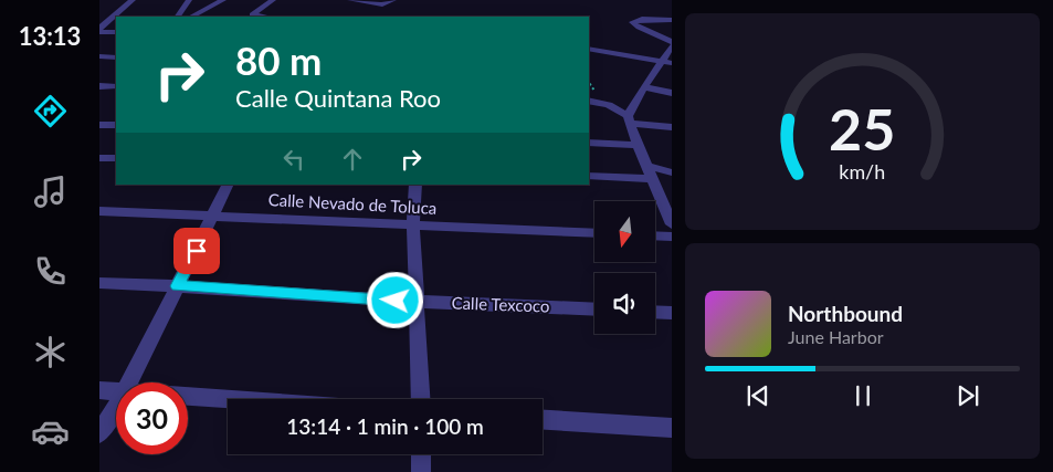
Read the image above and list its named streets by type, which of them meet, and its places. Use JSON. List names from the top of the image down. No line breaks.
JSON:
{"streets":{"street":["Calle Nevado de Toluca","Calle Texcoco"]},"north":"bottom","page":{"tabs":"13:13","turn":["80 m","Calle Quintana Roo"],"song":["Northbound","June Harbor"],"limit":"30","trip":"13:14 · 1 min · 100 m","gauge":["25","km/h"]}}
